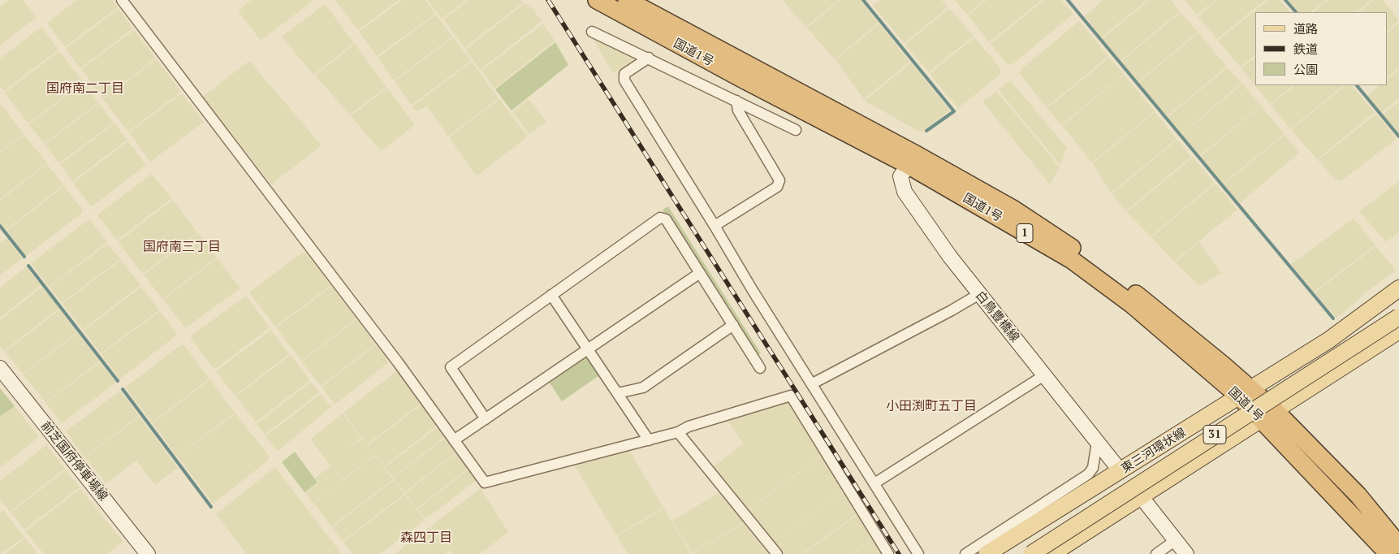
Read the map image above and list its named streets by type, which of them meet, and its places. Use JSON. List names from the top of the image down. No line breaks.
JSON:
{"streets":{"highway":["国道1号","1"],"main road":["白鳥豊橋線","31","東三河環状線","前芝国府停車場線"]},"crossings":[["国道1号","白鳥豊橋線"],["国道1号","31"],["国道1号","東三河環状線"],["白鳥豊橋線","東三河環状線"]],"districts":["国府南二丁目","国府南三丁目","小田渕町五丁目","森四丁目"],"legend":["道路","鉄道","公園"]}
